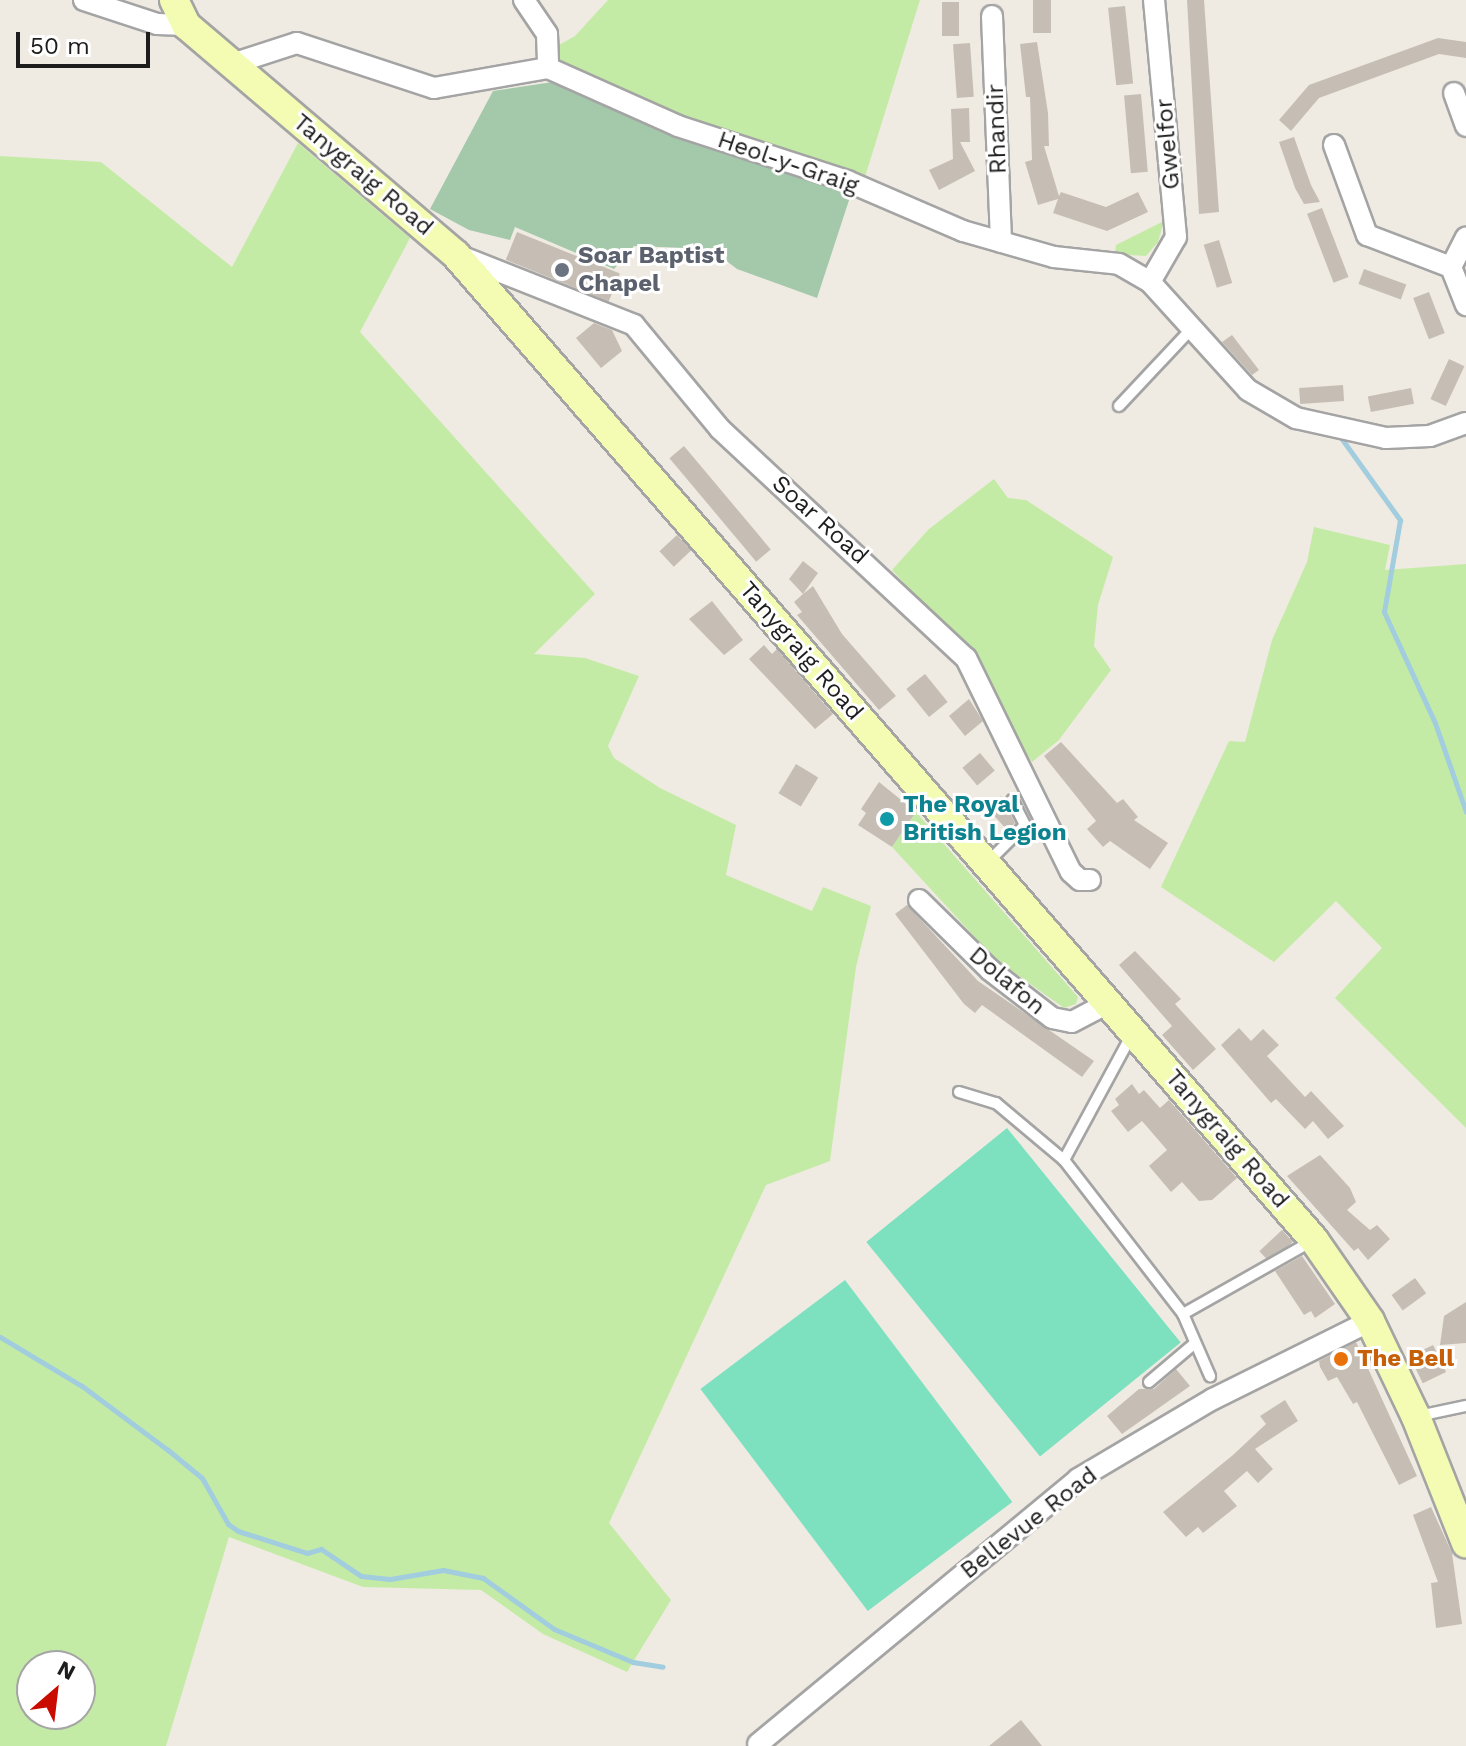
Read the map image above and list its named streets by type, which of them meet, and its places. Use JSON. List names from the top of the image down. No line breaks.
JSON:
{"streets":{"main road":["Tanygraig Road"],"street":["Rhandir","Gwelfor","Heol-y-Graig","Soar Road","Dolafon","Bellevue Road"]},"crossings":[["Rhandir","Heol-y-Graig"],["Gwelfor","Heol-y-Graig"],["Tanygraig Road","Soar Road"],["Tanygraig Road","Dolafon"],["Tanygraig Road","Bellevue Road"]],"places":["Soar Baptist Chapel","The Royal British Legion","The Bell"],"scale_bar":"50 m","north":"top right"}
